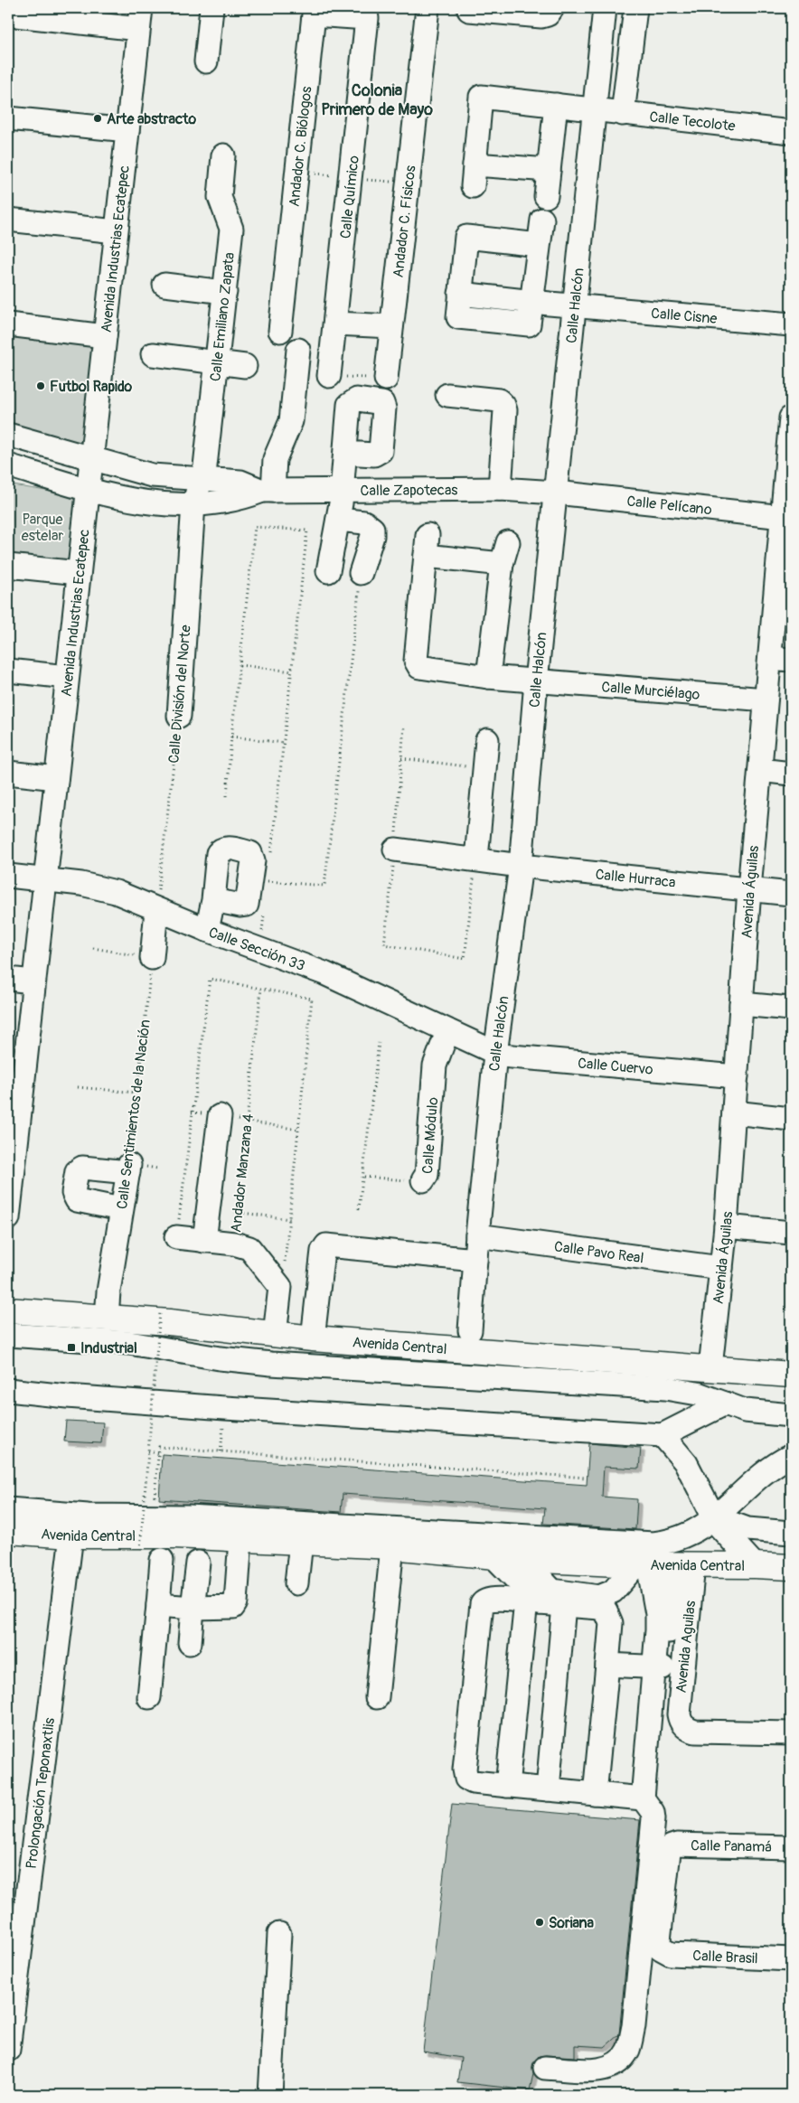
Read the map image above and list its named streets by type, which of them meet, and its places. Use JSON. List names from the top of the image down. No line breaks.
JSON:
{"streets":{"highway":["Avenida Central"],"street":["Calle Tecolote","Andador C. Biólogos","Calle Químico","Andador C. Físicos","Avenida Industrias Ecatepec","Calle Halcón","Calle Cisne","Calle Emiliano Zapata","Calle Zapotecas","Calle Pelícano","Calle Murciélago","Calle División del Norte","Calle Hurraca","Avenida Águilas","Calle Sección 33","Calle Cuervo","Calle Sentimientos de la Nación","Calle Módulo","Andador Manzana 4","Calle Pavo Real","Avenida Aguilas","Prolongación Teponaxtlis","Calle Panamá","Calle Brasil"]},"crossings":[["Calle Tecolote","Calle Halcón"],["Andador C. Biólogos","Calle Químico"],["Avenida Industrias Ecatepec","Calle Zapotecas"],["Avenida Industrias Ecatepec","Calle Sección 33"],["Calle Halcón","Calle Cisne"],["Calle Halcón","Calle Zapotecas"],["Calle Halcón","Calle Pelícano"],["Calle Halcón","Calle Murciélago"],["Calle Halcón","Calle Hurraca"],["Calle Halcón","Calle Sección 33"],["Calle Halcón","Calle Cuervo"],["Calle Halcón","Calle Pavo Real"],["Calle Emiliano Zapata","Calle Zapotecas"],["Calle Emiliano Zapata","Calle División del Norte"],["Calle Zapotecas","Calle Pelícano"],["Calle Zapotecas","Calle División del Norte"],["Calle Pelícano","Avenida Águilas"],["Calle Murciélago","Avenida Águilas"],["Calle División del Norte","Calle Sección 33"],["Calle Hurraca","Avenida Águilas"],["Avenida Águilas","Calle Cuervo"],["Avenida Águilas","Calle Pavo Real"],["Avenida Águilas","Avenida Central"],["Calle Sección 33","Calle Cuervo"],["Calle Sección 33","Calle Módulo"],["Calle Sentimientos de la Nación","Avenida Central"],["Avenida Central","Avenida Aguilas"],["Avenida Central","Prolongación Teponaxtlis"],["Calle Panamá","Calle Brasil"]],"districts":["Colonia Primero de Mayo"],"parks":["Parque estelar"],"places":{"other":["Arte abstracto","Futbol Rapido","Soriana"],"transit":["Industrial"]}}
